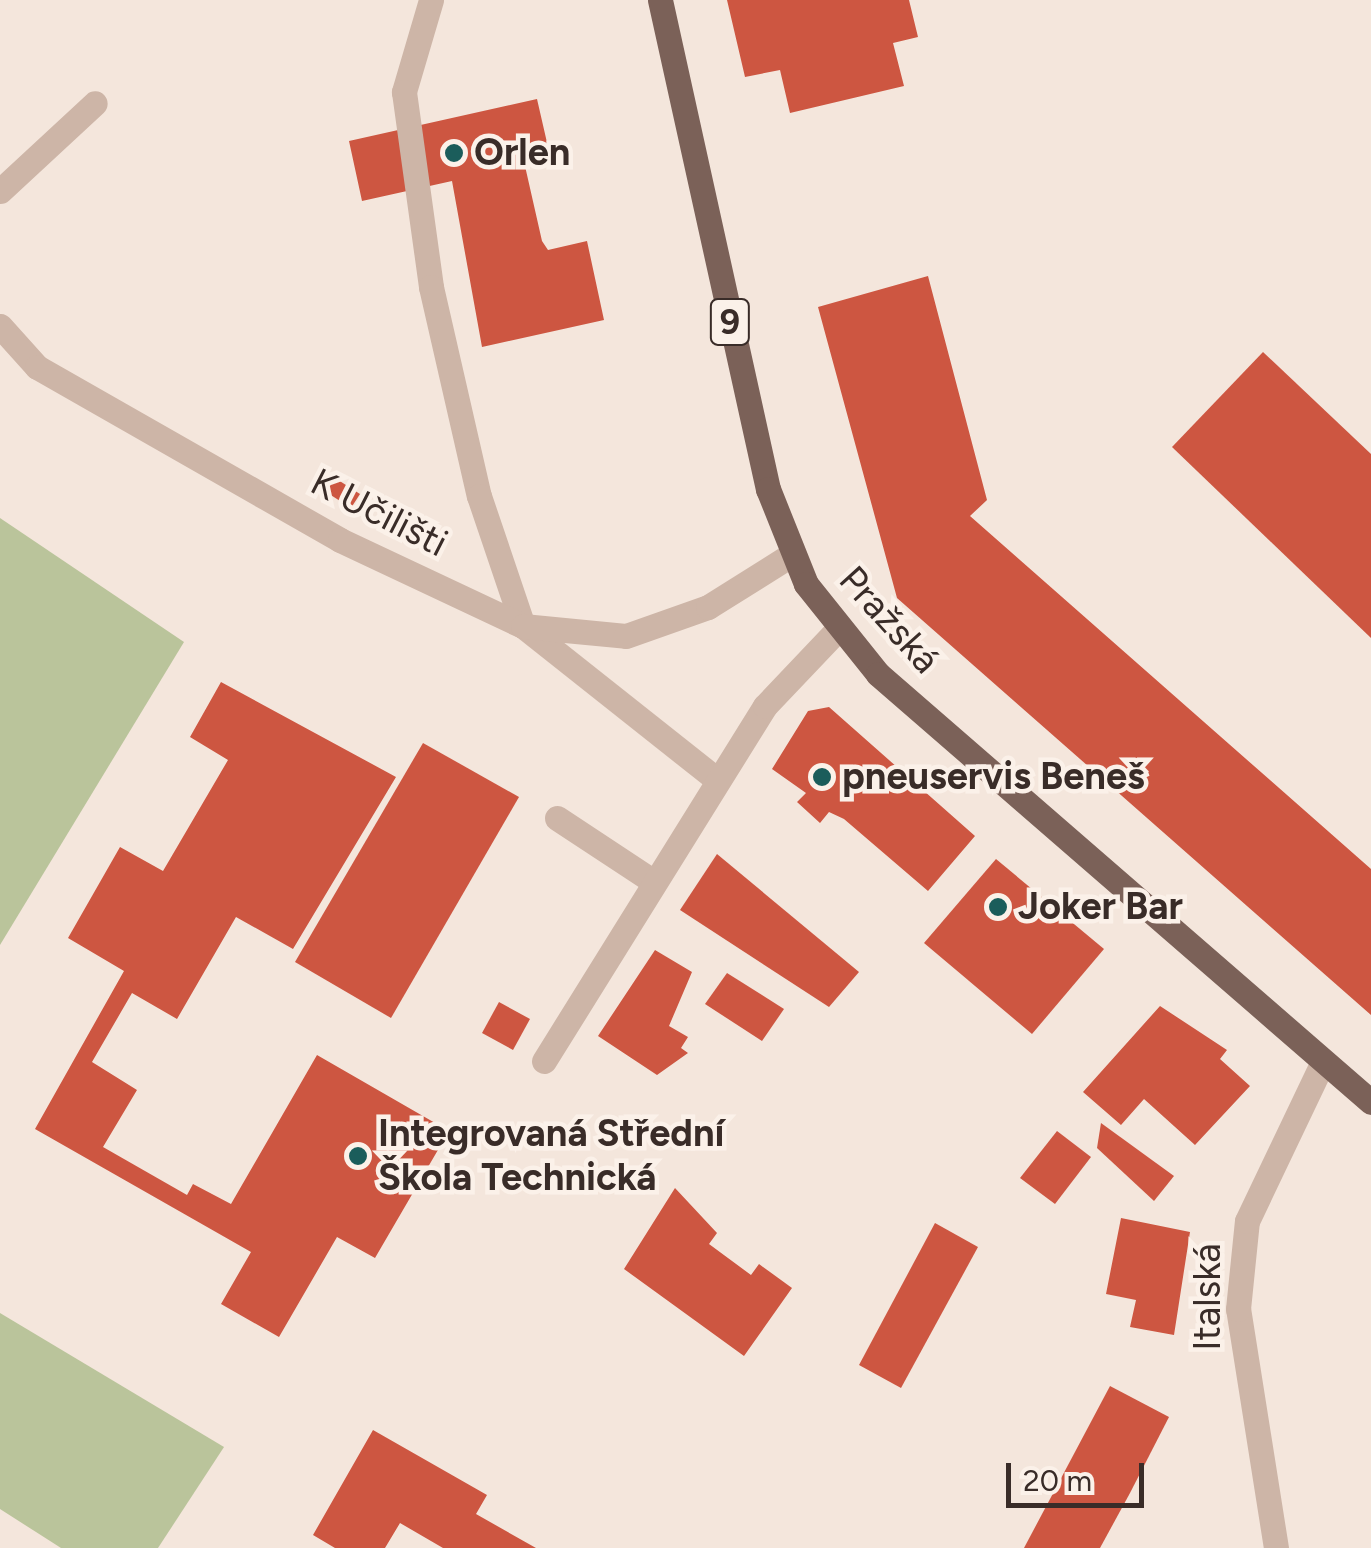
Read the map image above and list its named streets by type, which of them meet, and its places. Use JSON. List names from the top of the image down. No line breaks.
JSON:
{"streets":{"main road":["9","Pražská"],"street":["K Učilišti","Italská"]},"crossings":[["Pražská","Italská"]],"places":["Orlen","pneuservis Beneš","Joker Bar","Integrovaná Střední Škola Technická"],"scale_bar":"20 m"}
